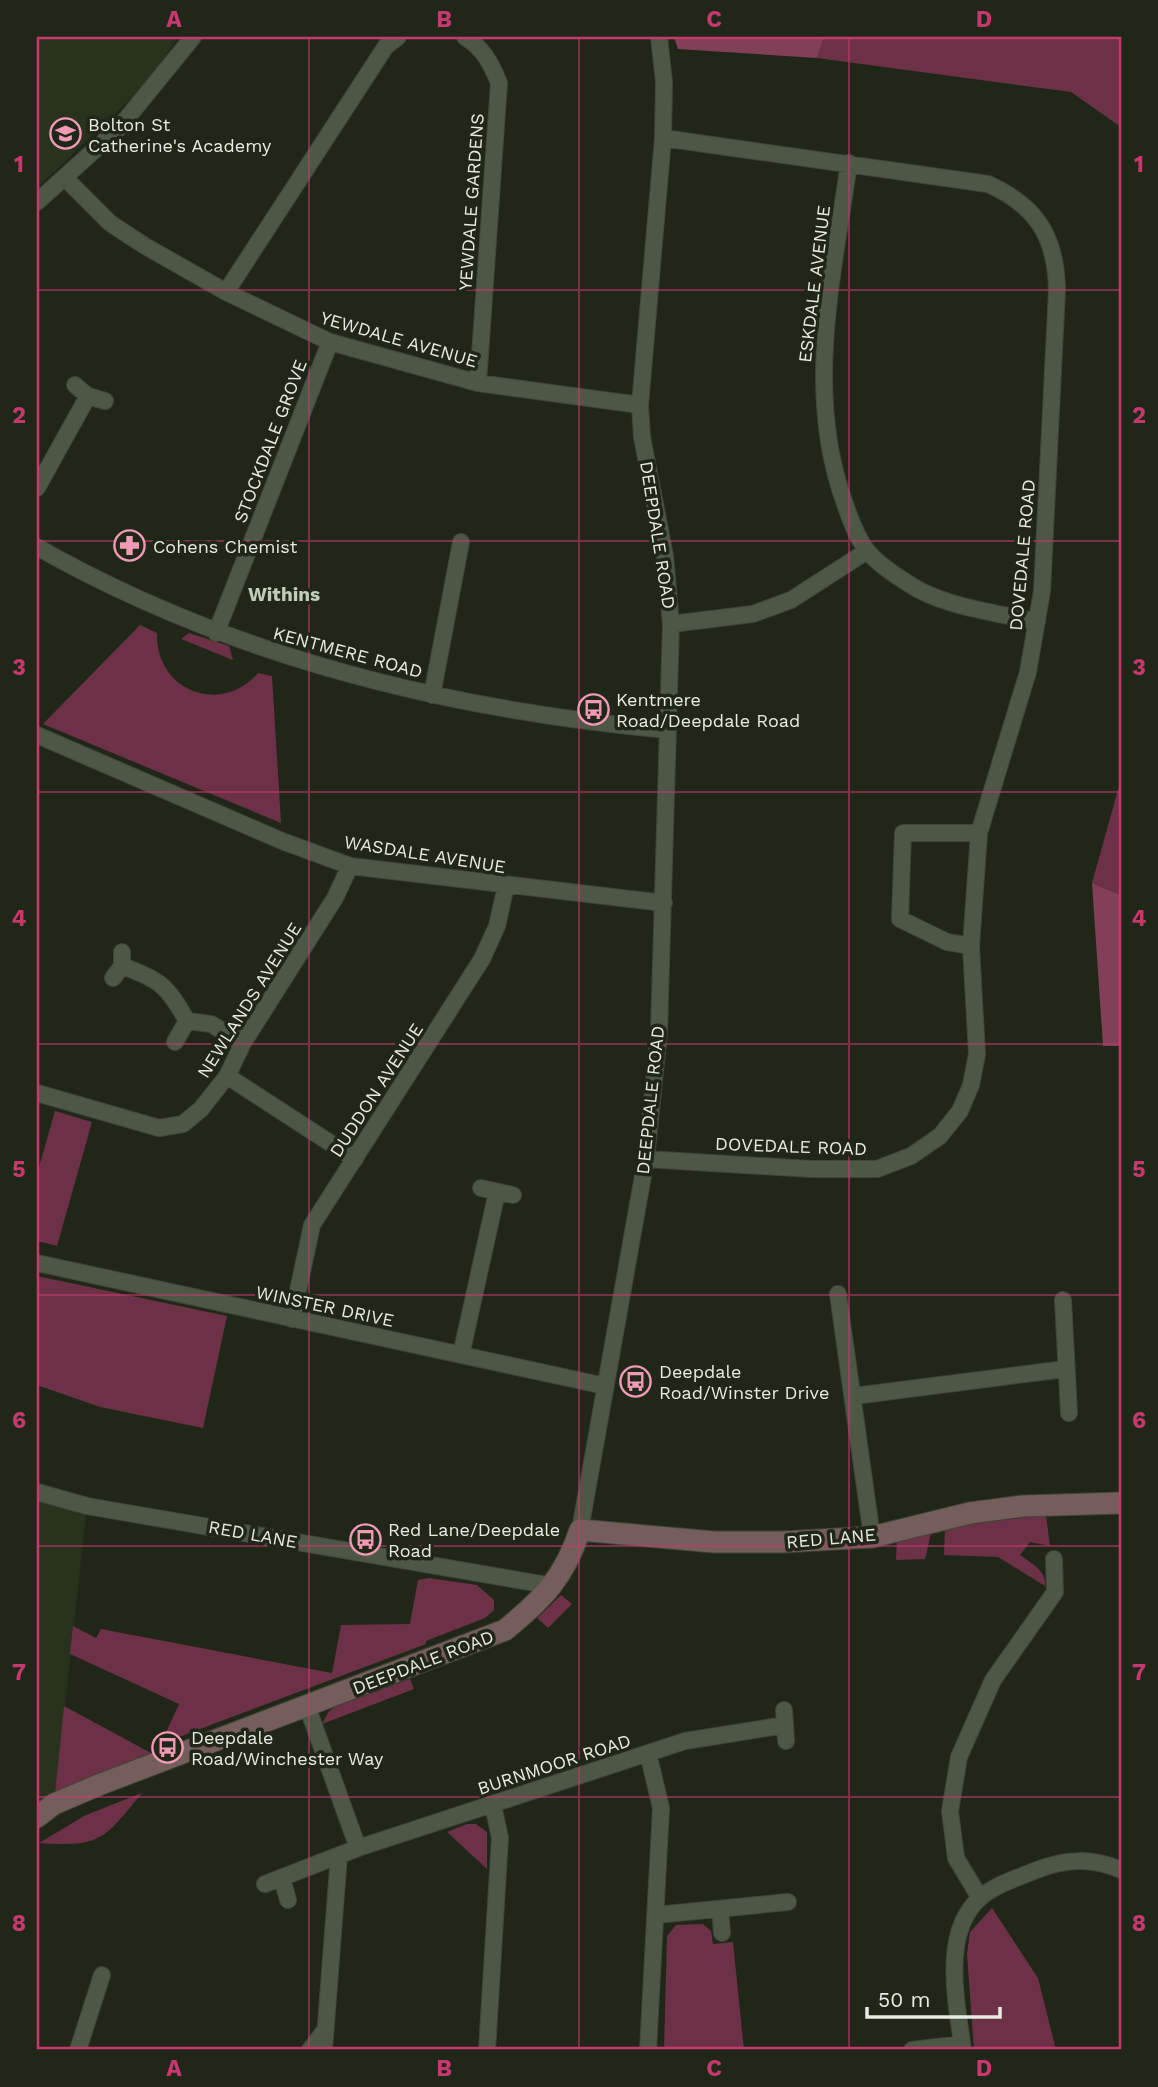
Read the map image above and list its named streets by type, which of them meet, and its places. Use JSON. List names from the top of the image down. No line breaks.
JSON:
{"streets":{"street":["YEWDALE GARDENS","ESKDALE AVENUE","YEWDALE AVENUE","STOCKDALE GROVE","DEEPDALE ROAD","DOVEDALE ROAD","KENTMERE ROAD","WASDALE AVENUE","NEWLANDS AVENUE","DUDDON AVENUE","WINSTER DRIVE","RED LANE","BURNMOOR ROAD"]},"crossings":[["YEWDALE GARDENS","YEWDALE AVENUE"],["ESKDALE AVENUE","DOVEDALE ROAD"],["YEWDALE AVENUE","STOCKDALE GROVE"],["YEWDALE AVENUE","DEEPDALE ROAD"],["STOCKDALE GROVE","KENTMERE ROAD"],["DEEPDALE ROAD","DOVEDALE ROAD"],["DEEPDALE ROAD","KENTMERE ROAD"],["DEEPDALE ROAD","WASDALE AVENUE"],["DEEPDALE ROAD","WINSTER DRIVE"],["DEEPDALE ROAD","RED LANE"],["WASDALE AVENUE","NEWLANDS AVENUE"],["WASDALE AVENUE","DUDDON AVENUE"],["DUDDON AVENUE","WINSTER DRIVE"]],"districts":["Withins"],"places":{"school or university":["Bolton St Catherine's Academy"],"pharmacy":["Cohens Chemist"],"bus stop":["Kentmere Road/Deepdale Road","Deepdale Road/Winster Drive","Red Lane/Deepdale Road","Deepdale Road/Winchester Way"]},"scale_bar":"50 m","grid":{"columns":["A","B","C","D"],"rows":["1","2","3","4","5","6","7","8"]}}
